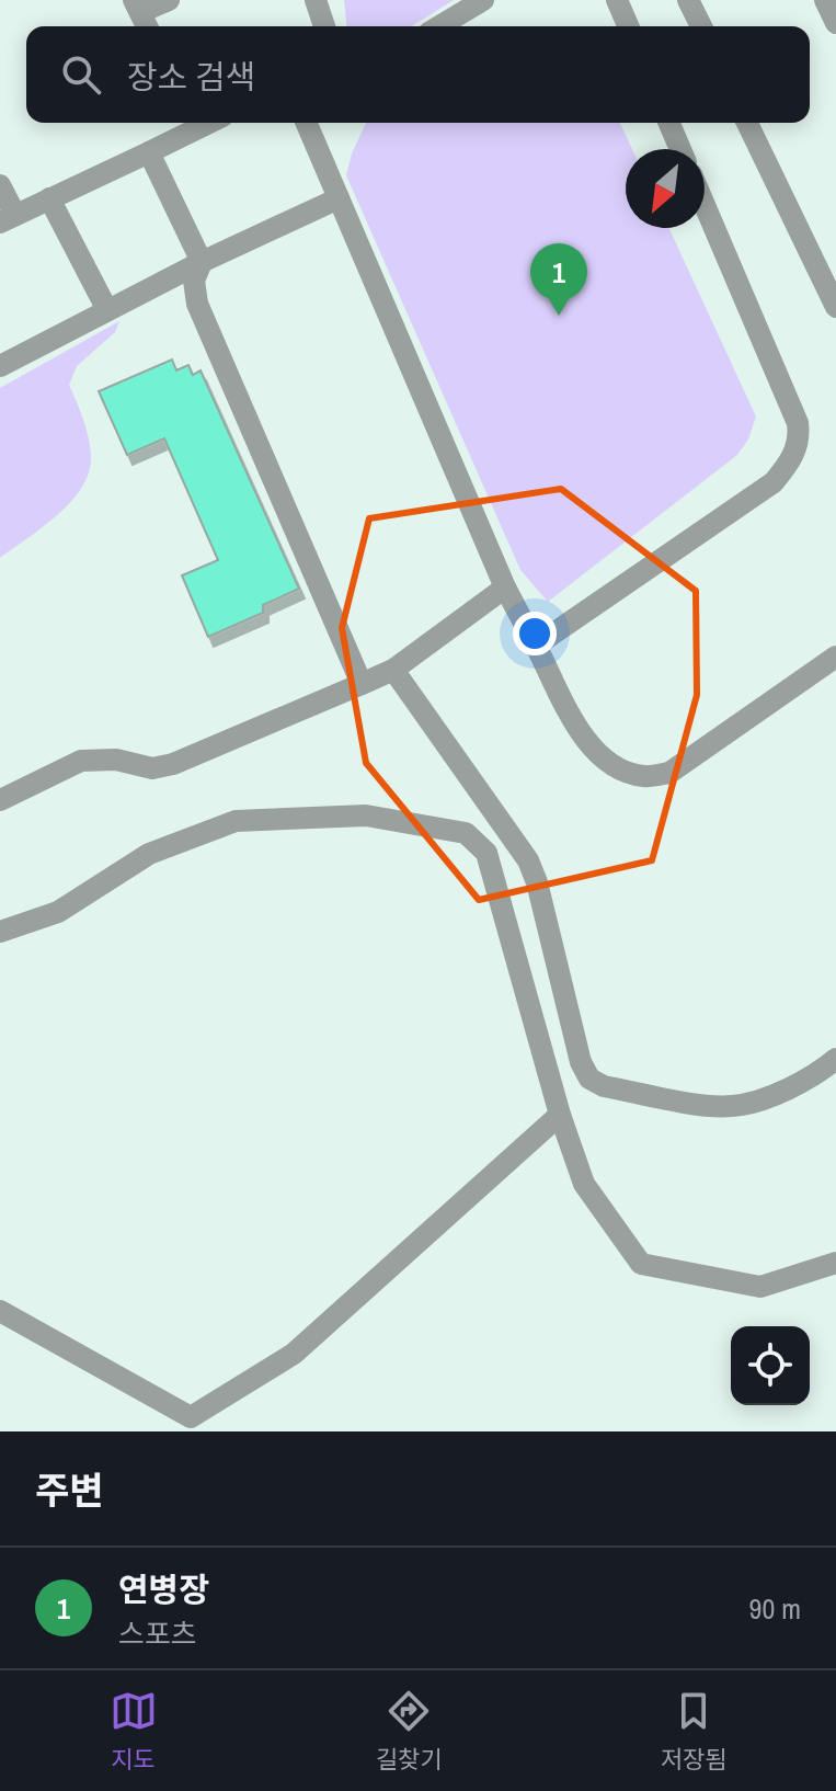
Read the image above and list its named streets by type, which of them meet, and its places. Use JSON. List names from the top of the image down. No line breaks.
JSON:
{"north":"bottom left","page":{"search":"장소 검색","pins":"1","heading":"주변","list":[{"mark":"1","name":"연병장","note":"스포츠","value":"90 m"}],"nav":["지도","길찾기","저장됨"]}}
